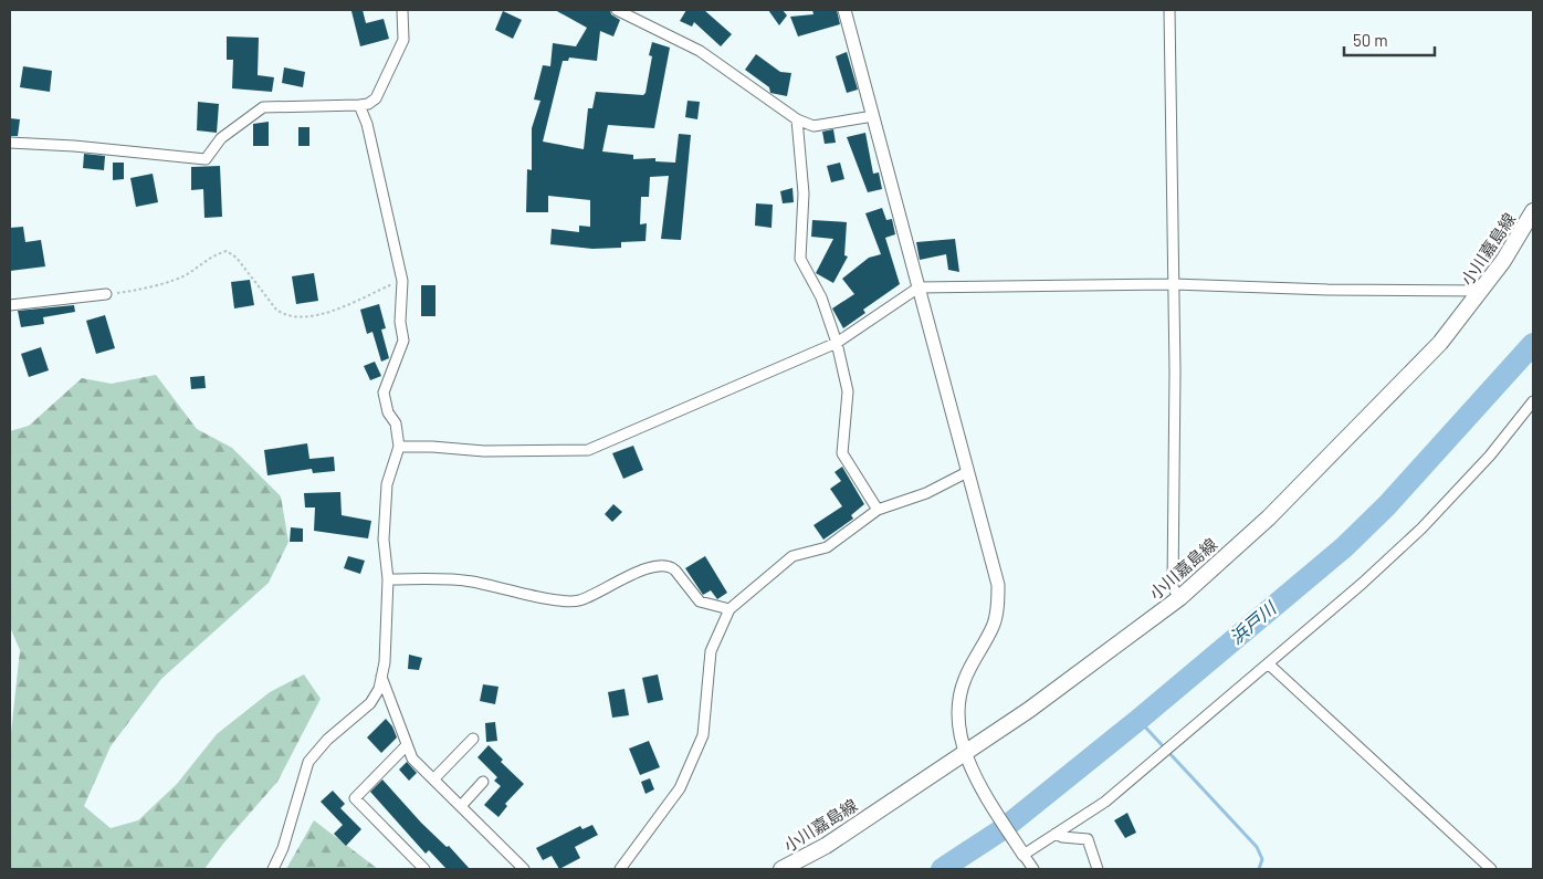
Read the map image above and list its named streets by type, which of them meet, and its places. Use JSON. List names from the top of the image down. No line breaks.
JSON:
{"streets":{"main road":["小川嘉島線"]},"water":["浜戸川"],"scale_bar":"50 m"}
